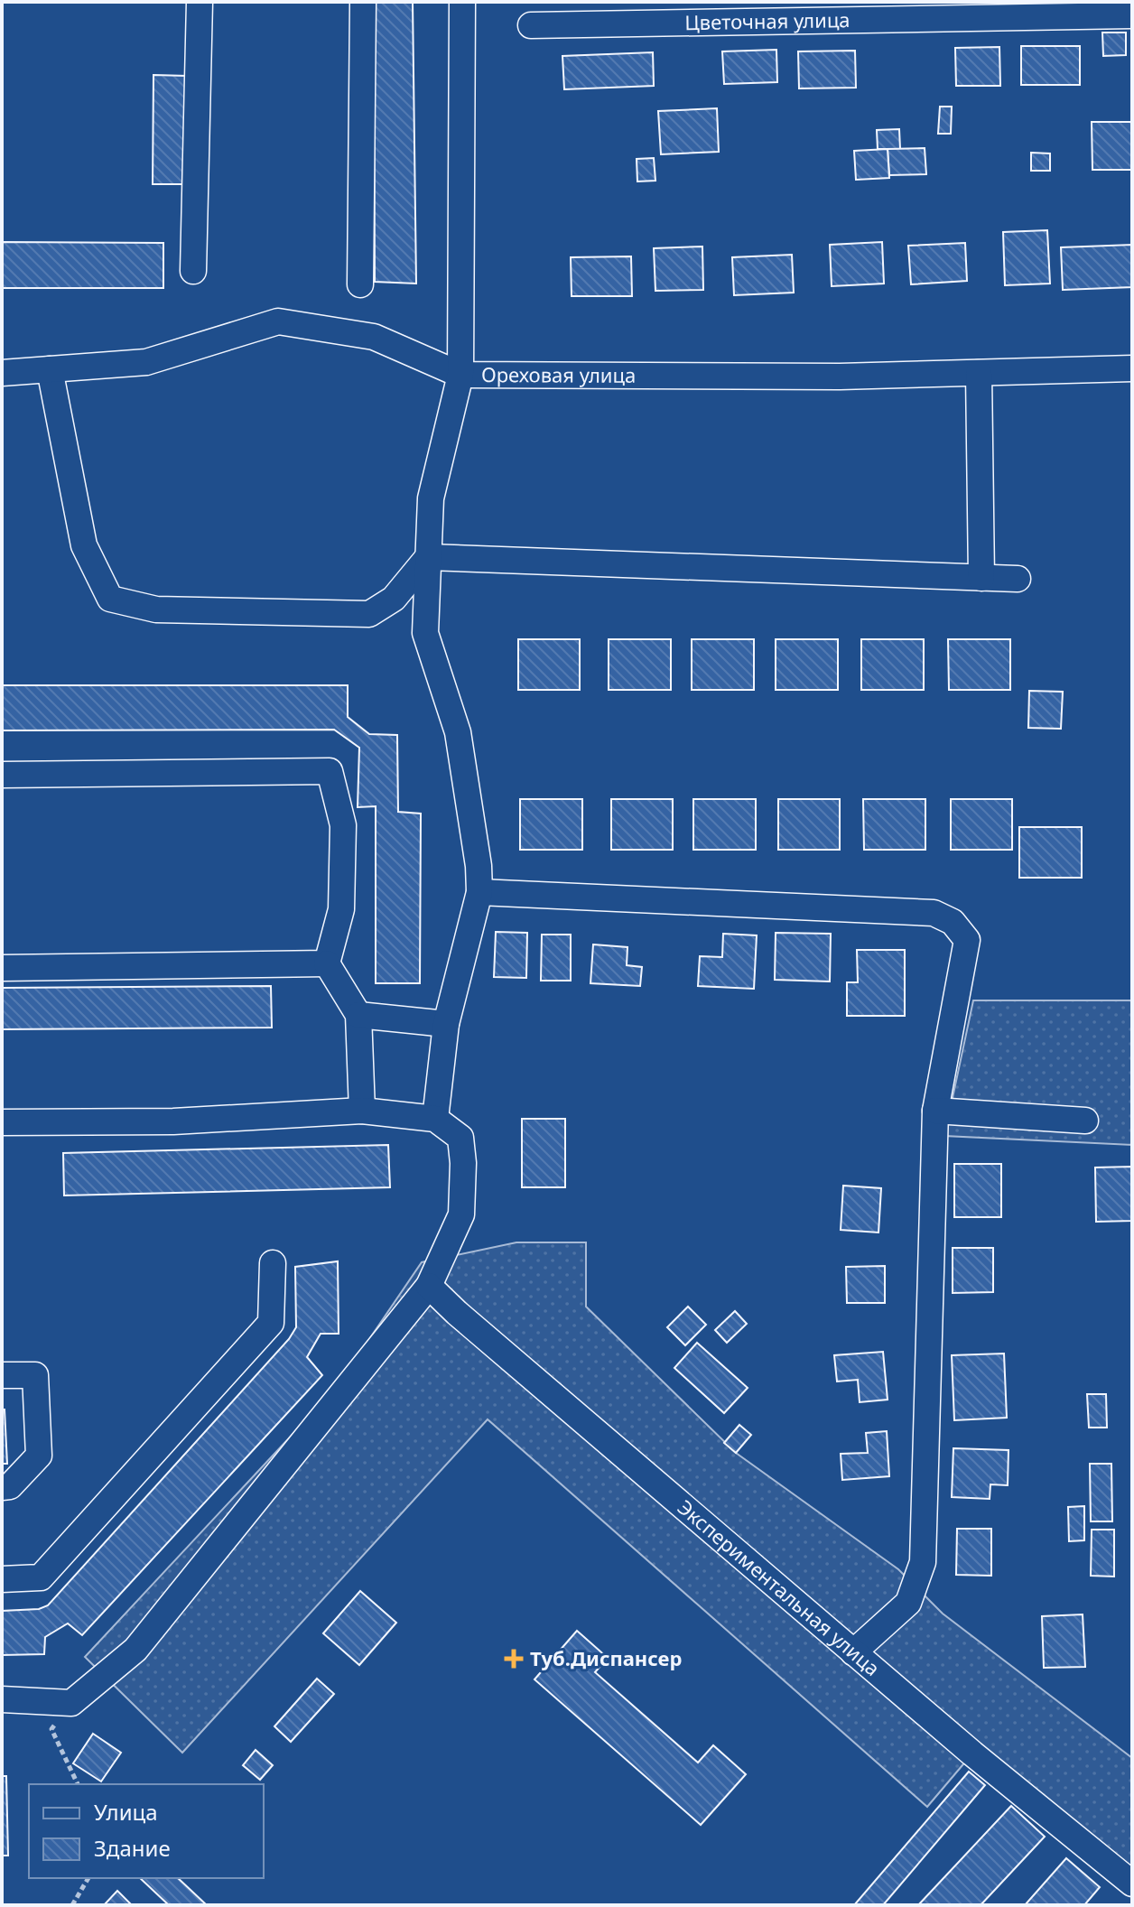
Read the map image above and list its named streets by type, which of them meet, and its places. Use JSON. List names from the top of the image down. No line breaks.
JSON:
{"streets":{"street":["Цветочная улица","Ореховая улица","Экспериментальная улица"]},"places":{"health":["Туб.Диспансер"]},"legend":["Улица","Здание"]}
